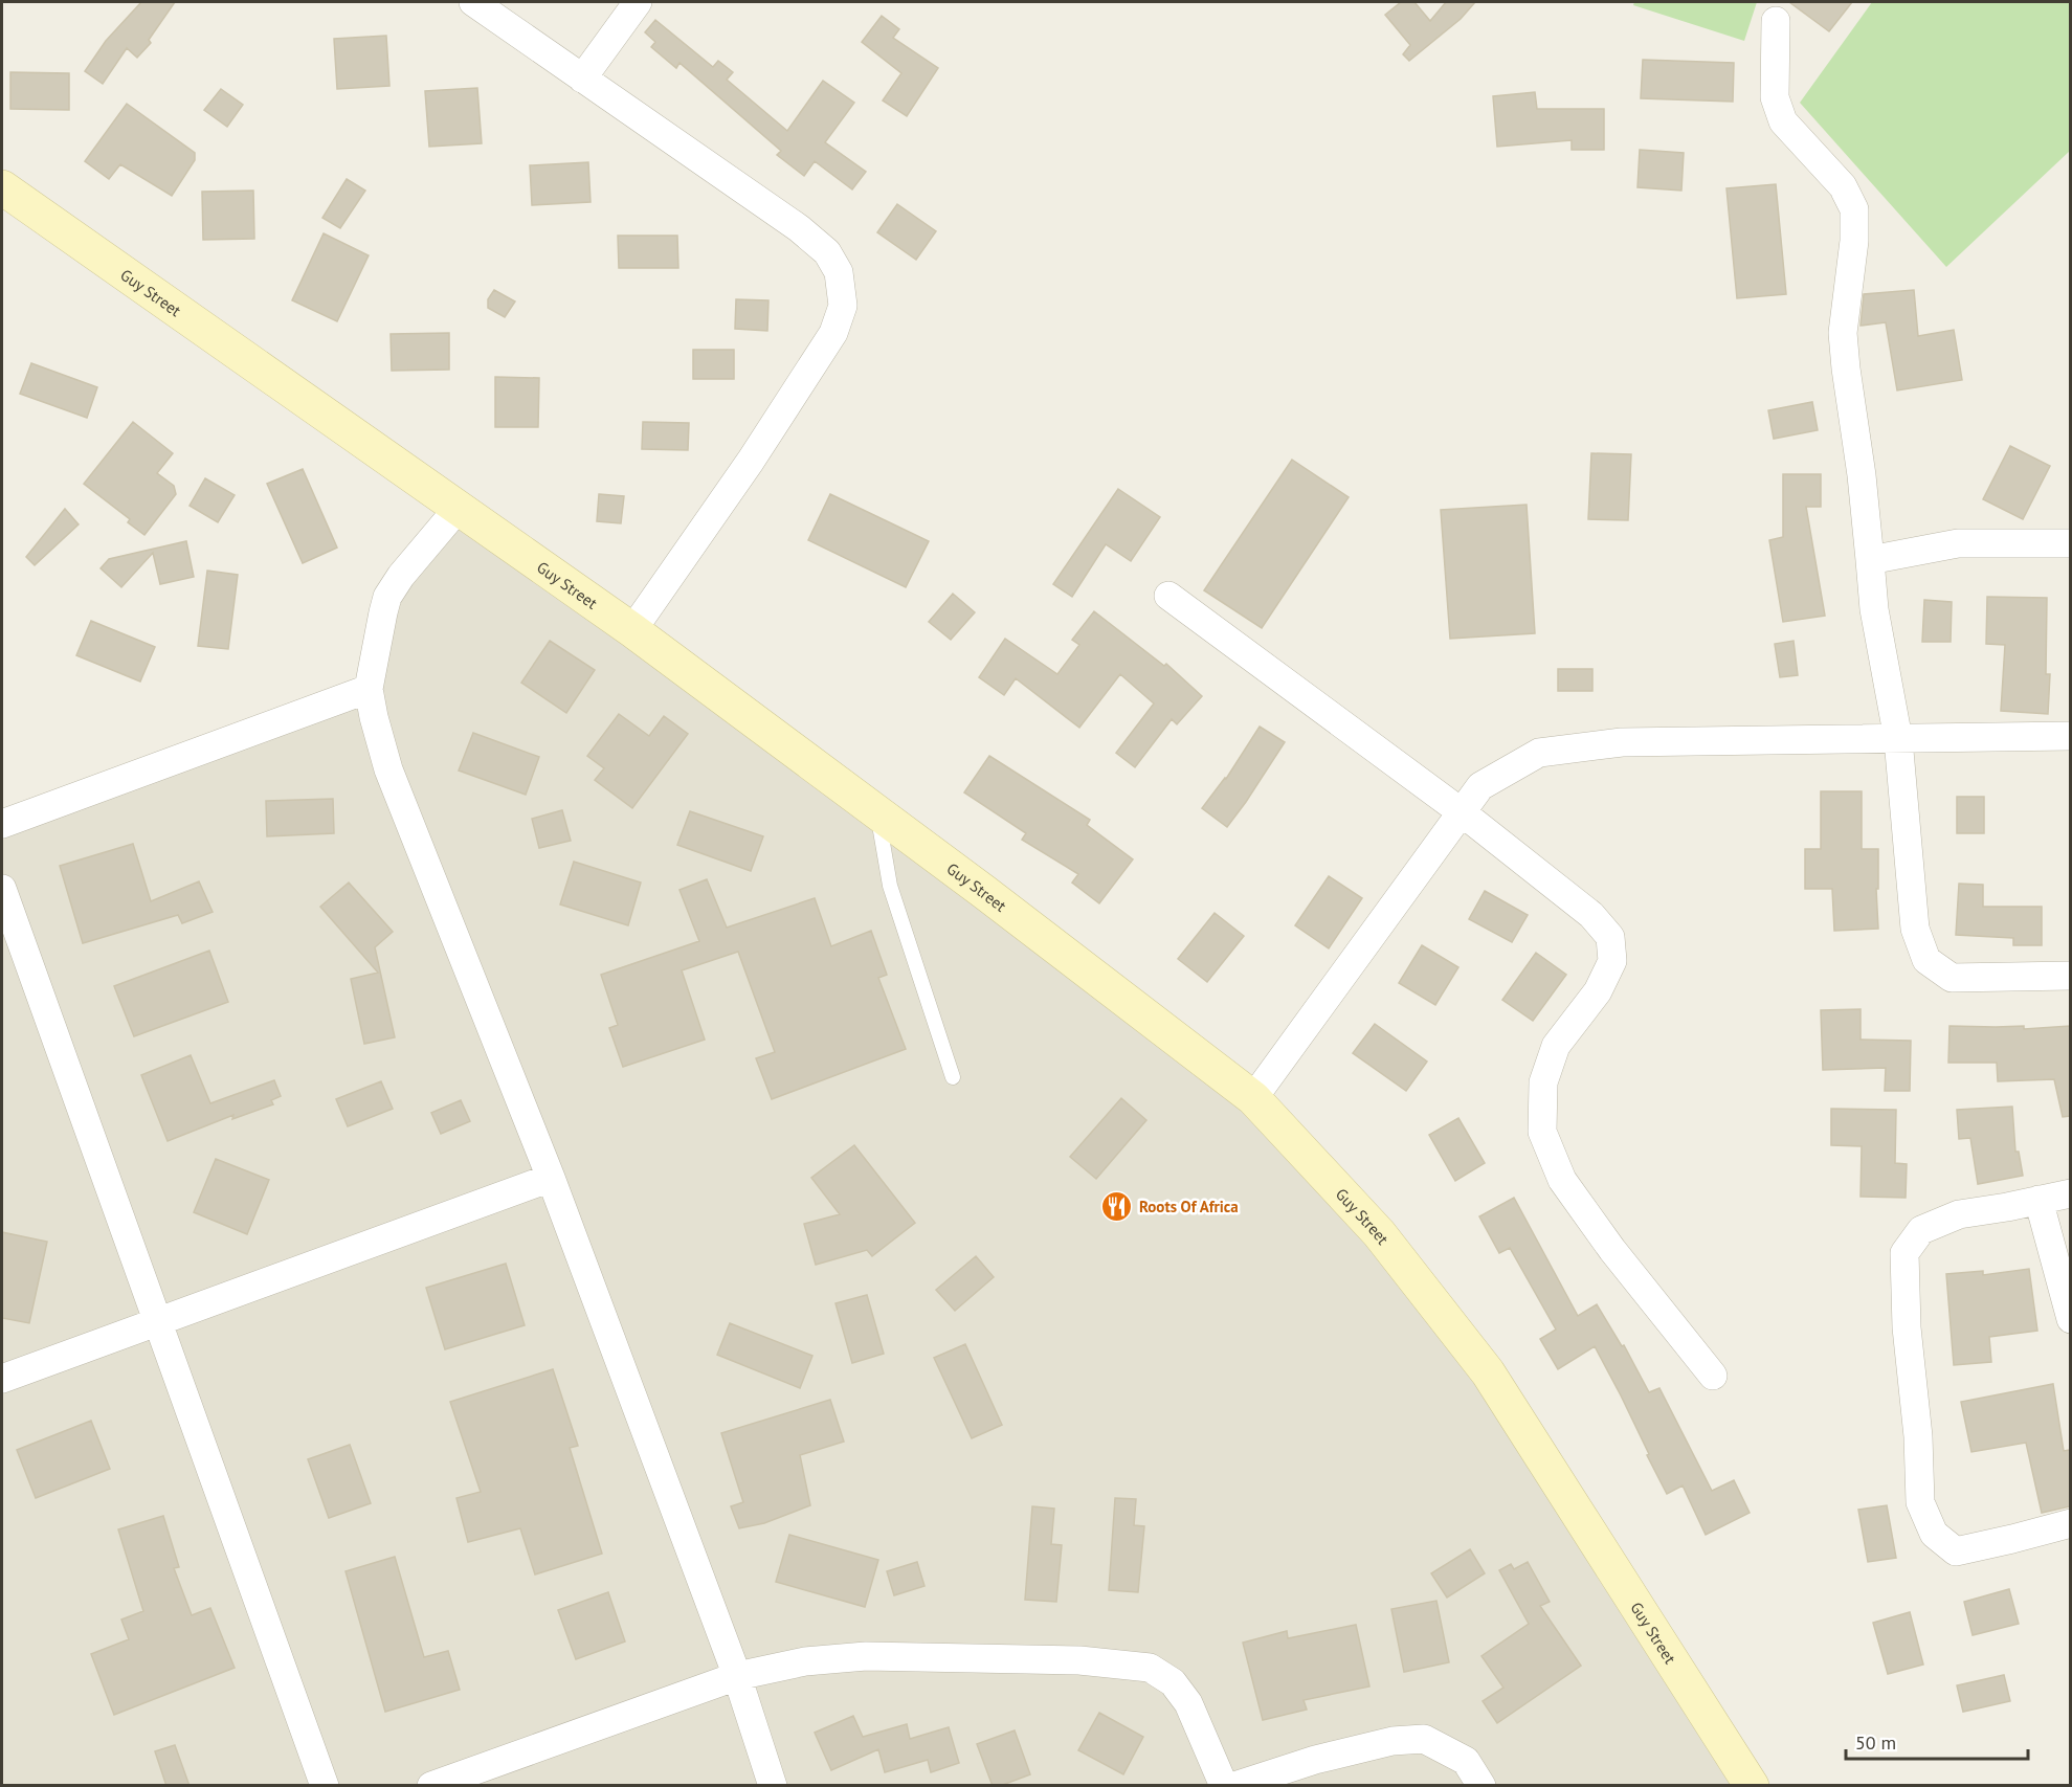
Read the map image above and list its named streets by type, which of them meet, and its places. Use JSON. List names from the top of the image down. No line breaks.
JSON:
{"streets":{"street":["Guy Street"]},"places":{"restaurant":["Roots Of Africa"]},"scale_bar":"50 m"}
